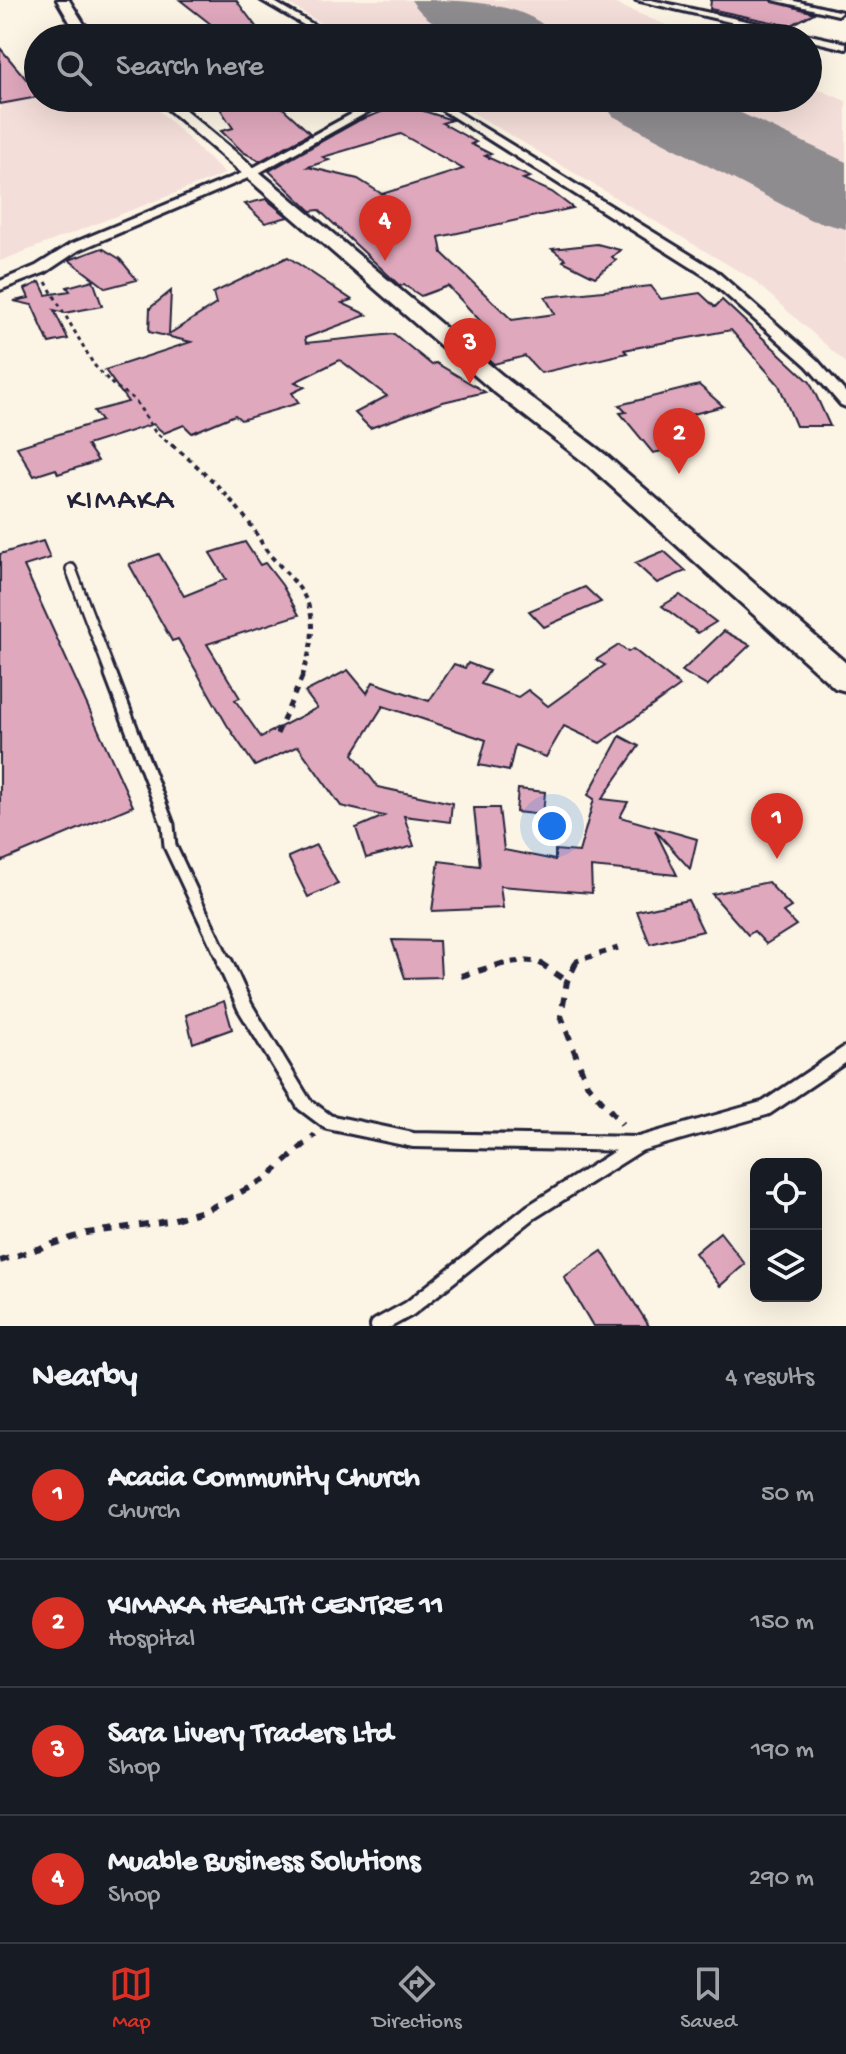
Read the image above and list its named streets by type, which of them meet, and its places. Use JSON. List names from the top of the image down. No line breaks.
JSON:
{"districts":["KIMAKA"],"page":{"search":"Search here","pins":["4","3","2","1"],"heading":["Nearby","4 results"],"list":[{"mark":"1","name":"Acacia Community Church","note":"Church","value":"50 m"},{"mark":"2","name":"KIMAKA HEALTH CENTRE 11","note":"Hospital","value":"150 m"},{"mark":"3","name":"Sara Livery Traders Ltd","note":"Shop","value":"190 m"},{"mark":"4","name":"Muable Business Solutions","note":"Shop","value":"290 m"}],"nav":["Map","Directions","Saved"]}}
